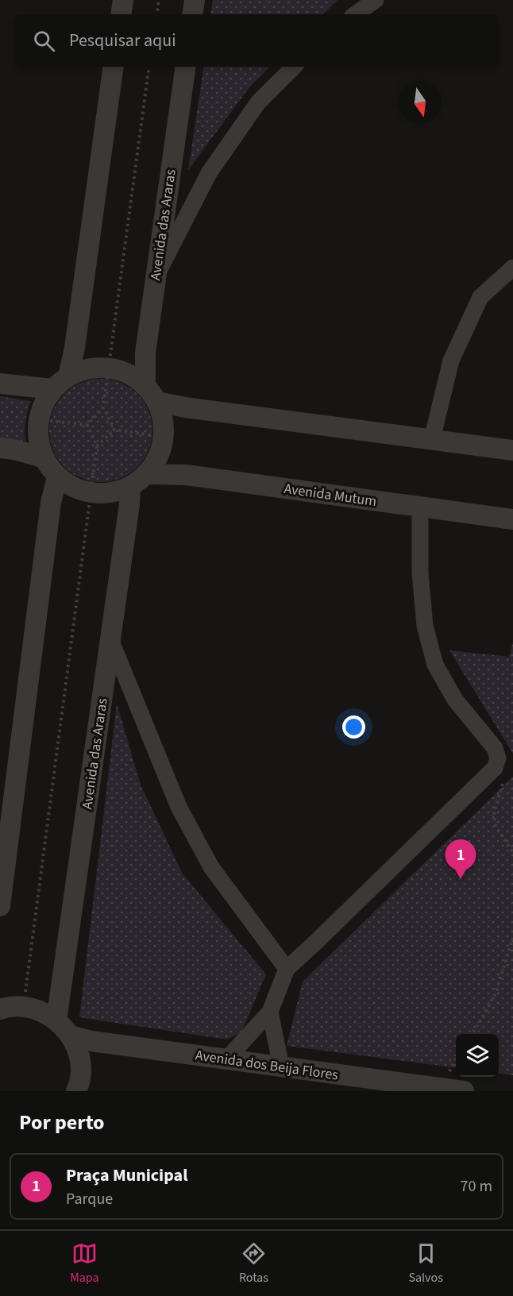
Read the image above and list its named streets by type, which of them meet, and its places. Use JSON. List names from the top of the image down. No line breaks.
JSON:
{"streets":{"street":["Avenida das Araras","Avenida Mutum","Avenida dos Beija Flores"]},"north":"bottom","page":{"search":"Pesquisar aqui","pins":"1","heading":"Por perto","list":[{"mark":"1","name":"Praça Municipal","note":"Parque","value":"70 m"}],"nav":["Mapa","Rotas","Salvos"]}}
